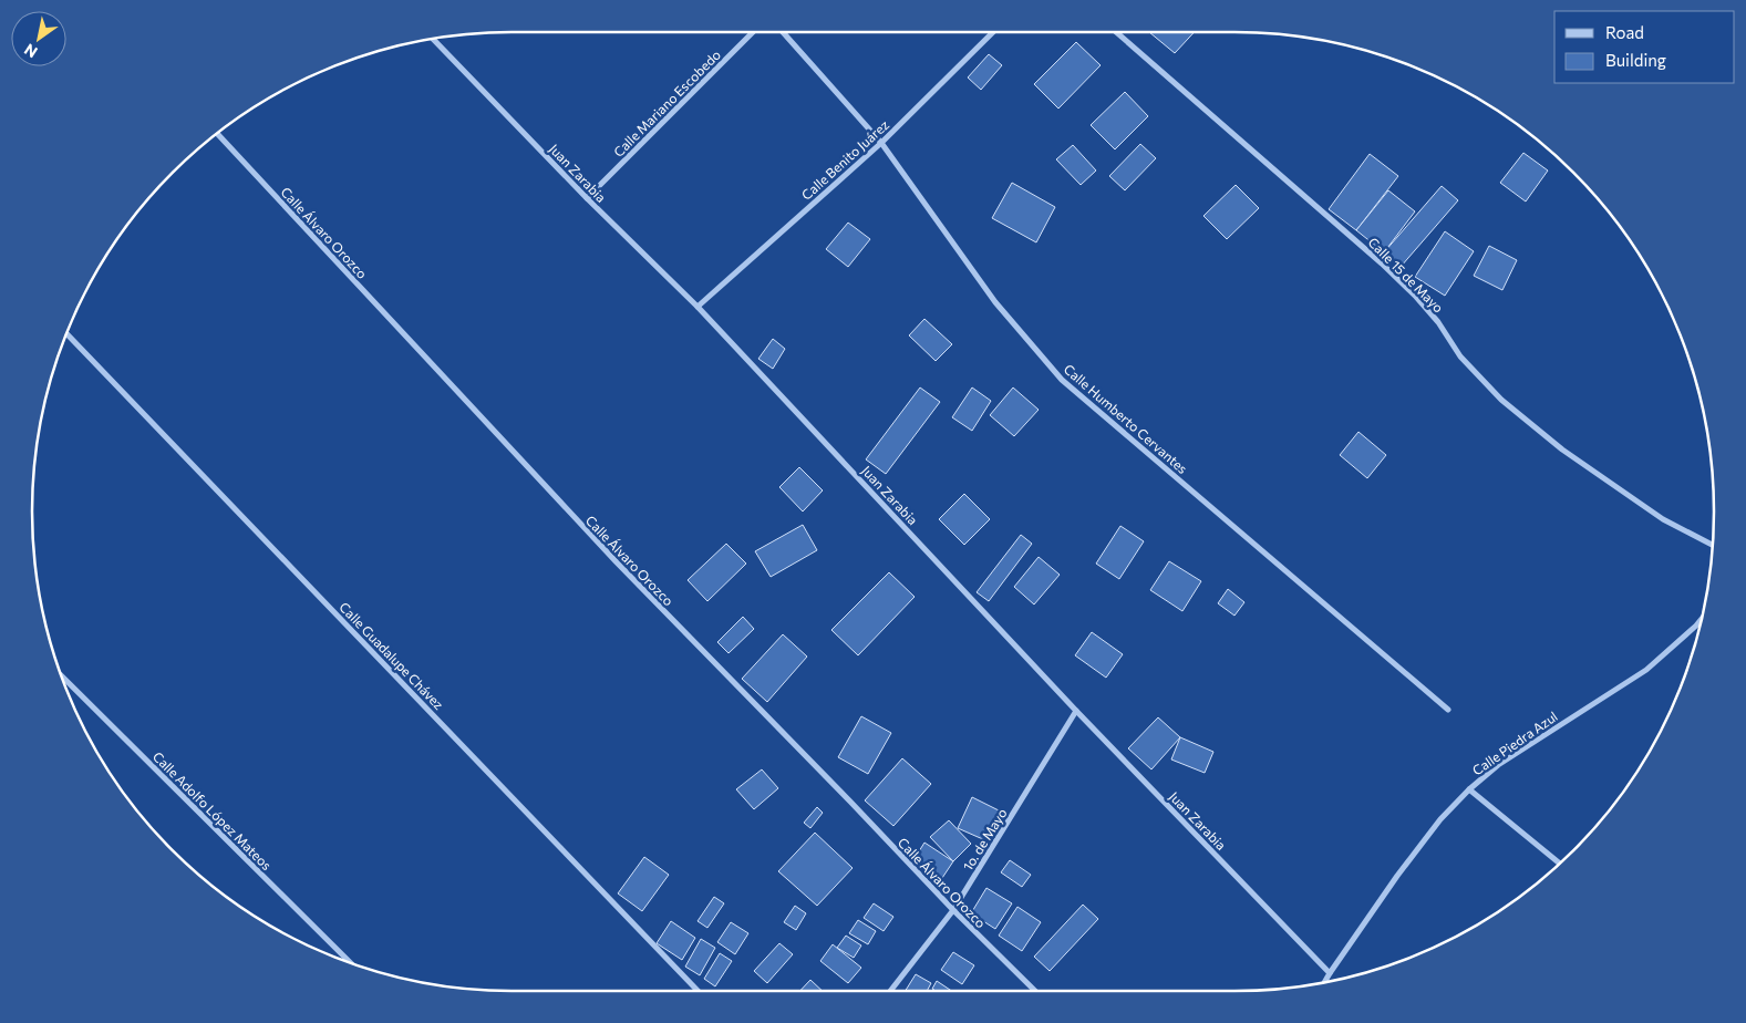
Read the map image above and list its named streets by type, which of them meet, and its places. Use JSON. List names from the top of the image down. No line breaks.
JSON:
{"streets":{"street":["Calle Mariano Escobedo","Calle Benito Juárez","Juan Zarabia","Calle Álvaro Orozco","Calle 15 de Mayo","Calle Humberto Cervantes","Calle Guadalupe Chávez","Calle Piedra Azul","Calle Adolfo López Mateos","1o. de Mayo"]},"crossings":[["Calle Mariano Escobedo","Juan Zarabia"],["Calle Benito Juárez","Juan Zarabia"],["Calle Benito Juárez","Calle Humberto Cervantes"],["Juan Zarabia","Calle Piedra Azul"],["Juan Zarabia","1o. de Mayo"],["Calle Álvaro Orozco","1o. de Mayo"]],"legend":["Road","Building"],"north":"bottom left"}
